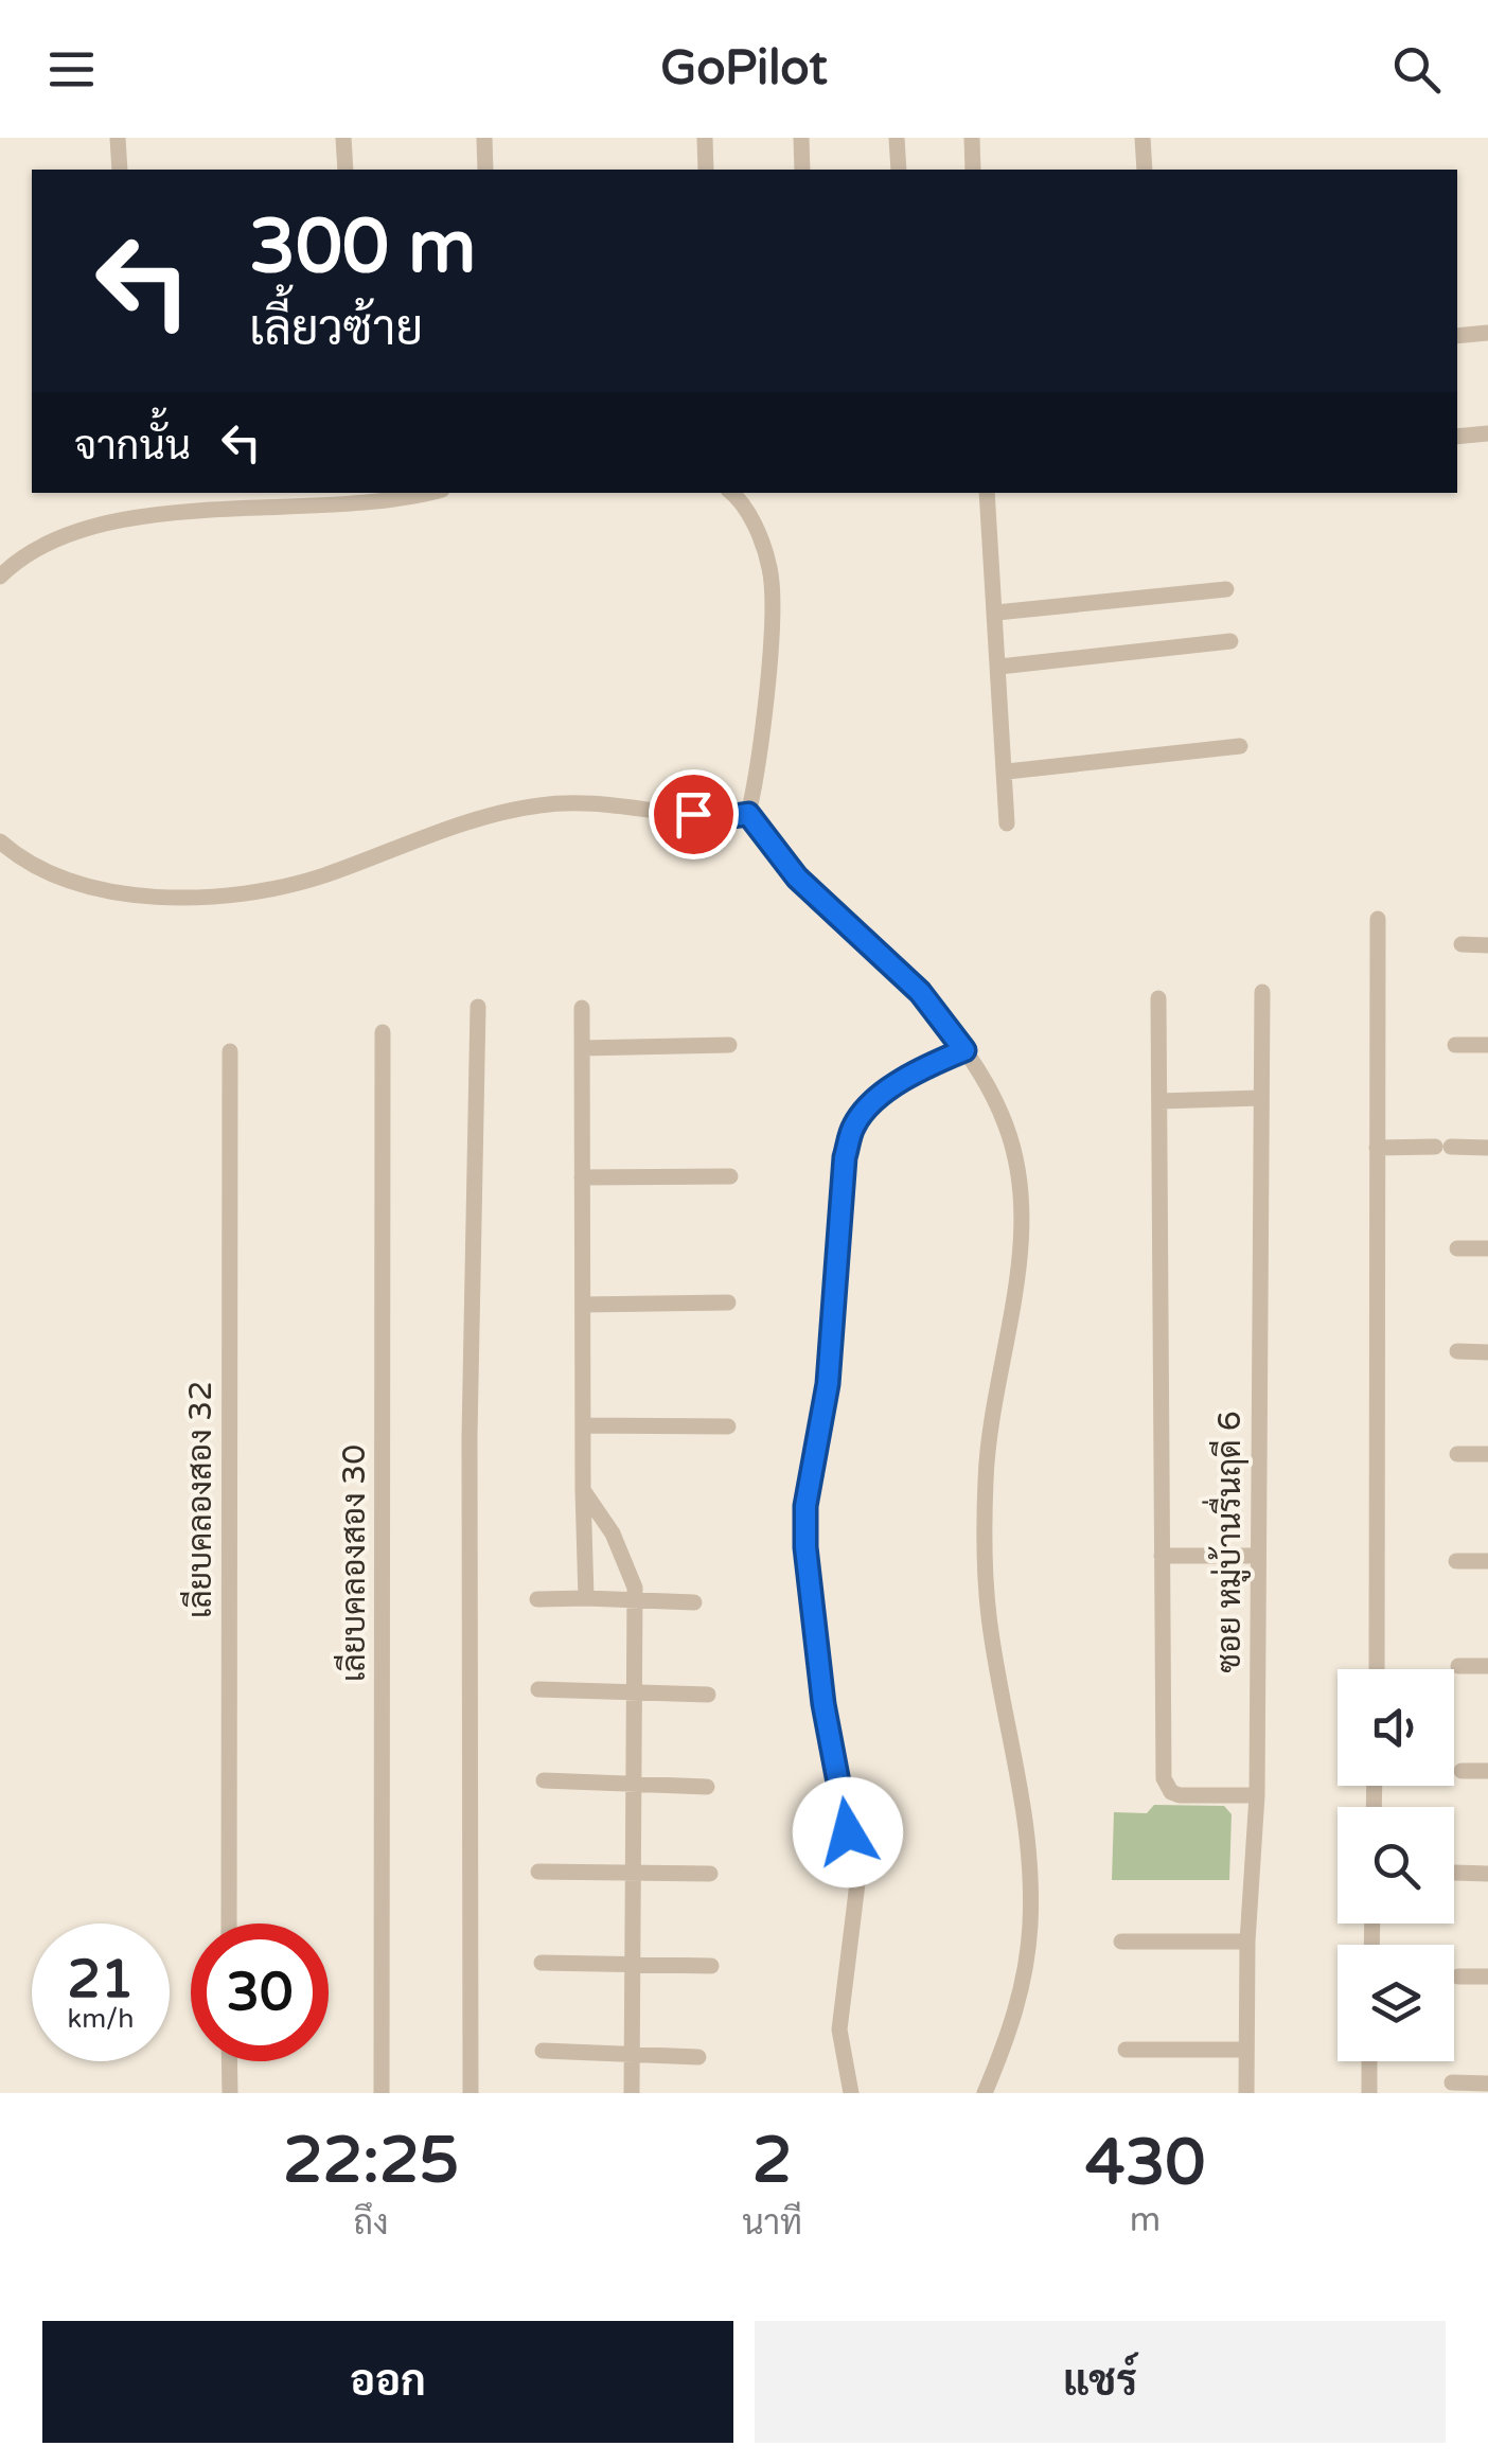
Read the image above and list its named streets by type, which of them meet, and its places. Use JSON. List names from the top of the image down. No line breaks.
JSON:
{"streets":{"street":["เลียบคลองสอง 32","ซอย หมู่บ้านรื่นฤดี 6","เลียบคลองสอง 30"]},"page":{"header":"GoPilot","turn":["300 m","เลี้ยวซ้าย"],"then":"จากนั้น","speed":"21 km/h","limit":"30","eta":["22:25","ถึง","2","นาที","430","m"],"buttons":["ออก","แชร์"]}}
